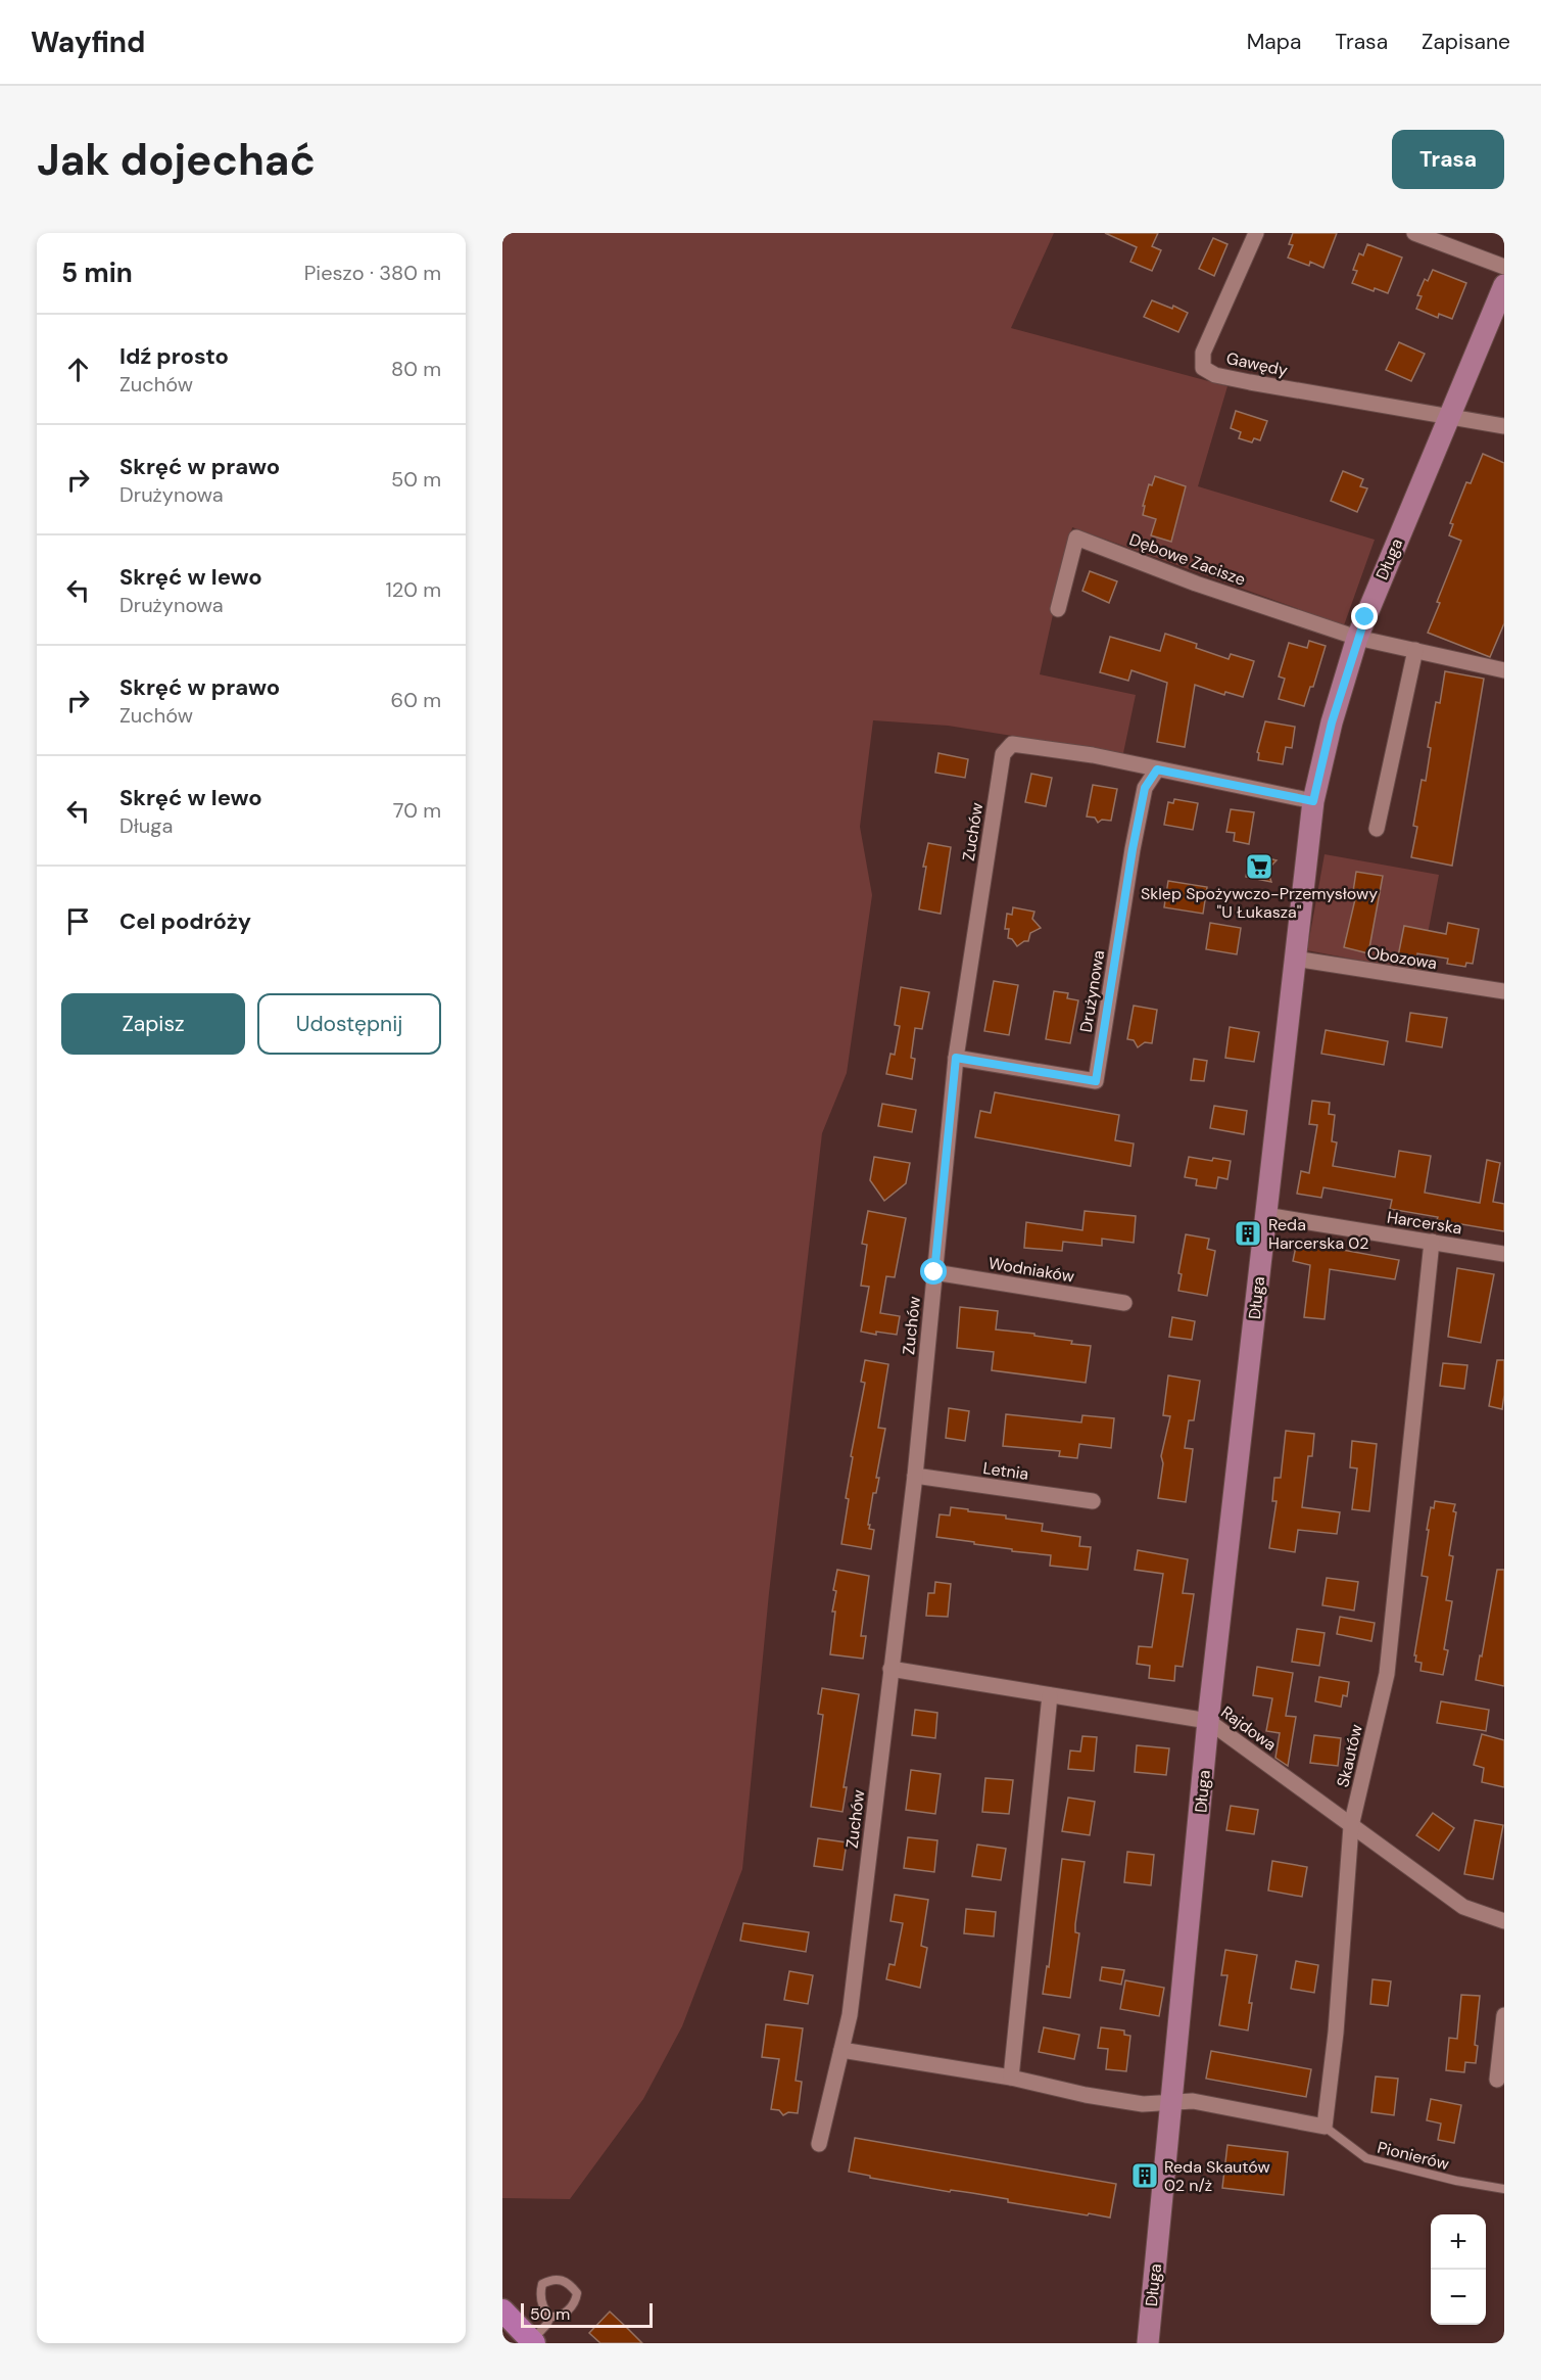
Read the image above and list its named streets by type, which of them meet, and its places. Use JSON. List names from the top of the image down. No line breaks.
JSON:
{"streets":{"street":["Gawędy","Dębowe Zacisze","Długa","Zuchów","Obozowa","Drużynowa","Harcerska","Wodniaków","Letnia","Rajdowa","Skautów"],"lane":["Pionierów"]},"crossings":[["Gawędy","Długa"],["Dębowe Zacisze","Długa"],["Długa","Zuchów"],["Długa","Obozowa"],["Długa","Harcerska"],["Długa","Rajdowa"],["Zuchów","Drużynowa"],["Zuchów","Wodniaków"],["Zuchów","Letnia"],["Zuchów","Rajdowa"],["Harcerska","Skautów"],["Rajdowa","Skautów"],["Skautów","Pionierów"]],"places":{"supermarket":["Sklep Spożywczo-Przemysłowy \"U Łukasza\""],"building":["Reda Harcerska 02","Reda Skautów 02 n/ż"]},"scale_bar":"50 m","page":{"header":"Wayfind","nav":["Mapa","Trasa","Zapisane"],"buttons":["Trasa",["Zapisz","Udostępnij"]],"title":"Jak dojechać","heading":["5 min","Pieszo · 380 m"],"list":[["Idź prosto","Zuchów","80 m"],["Skręć w prawo","Drużynowa","50 m"],["Skręć w lewo","Drużynowa","120 m"],["Skręć w prawo","Zuchów","60 m"],["Skręć w lewo","Długa","70 m"],"Cel podróży"],"map_buttons":["+","−"],"scale":"50 m"}}
